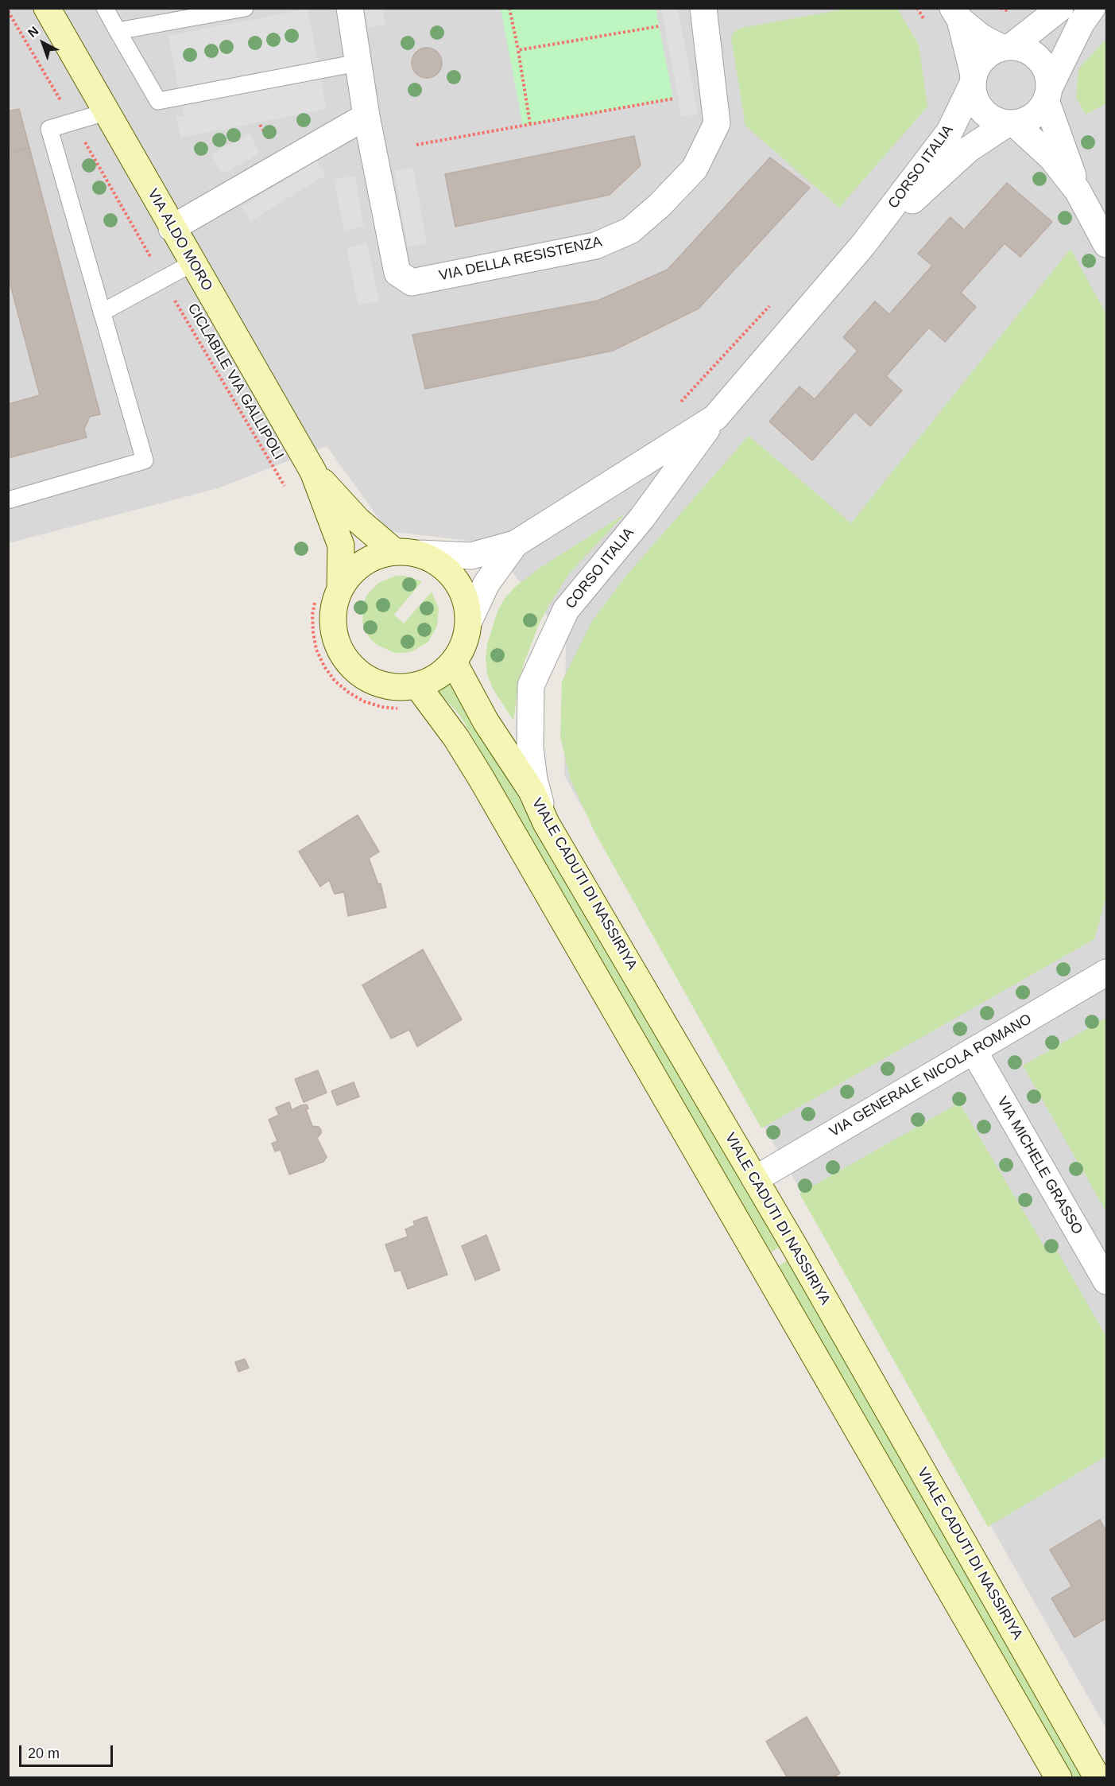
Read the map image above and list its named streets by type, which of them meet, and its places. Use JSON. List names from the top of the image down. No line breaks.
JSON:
{"streets":{"main road":["VIA ALDO MORO","VIALE CADUTI DI NASSIRIYA"],"street":["CORSO ITALIA","VIA DELLA RESISTENZA","VIA GENERALE NICOLA ROMANO","VIA MICHELE GRASSO"],"path":["CICLABILE VIA GALLIPOLI"]},"crossings":[["CORSO ITALIA","VIA ALDO MORO"],["CORSO ITALIA","VIALE CADUTI DI NASSIRIYA"],["VIA ALDO MORO","VIALE CADUTI DI NASSIRIYA"],["VIALE CADUTI DI NASSIRIYA","VIA GENERALE NICOLA ROMANO"],["VIA GENERALE NICOLA ROMANO","VIA MICHELE GRASSO"]],"scale_bar":"20 m","north":"top left"}
